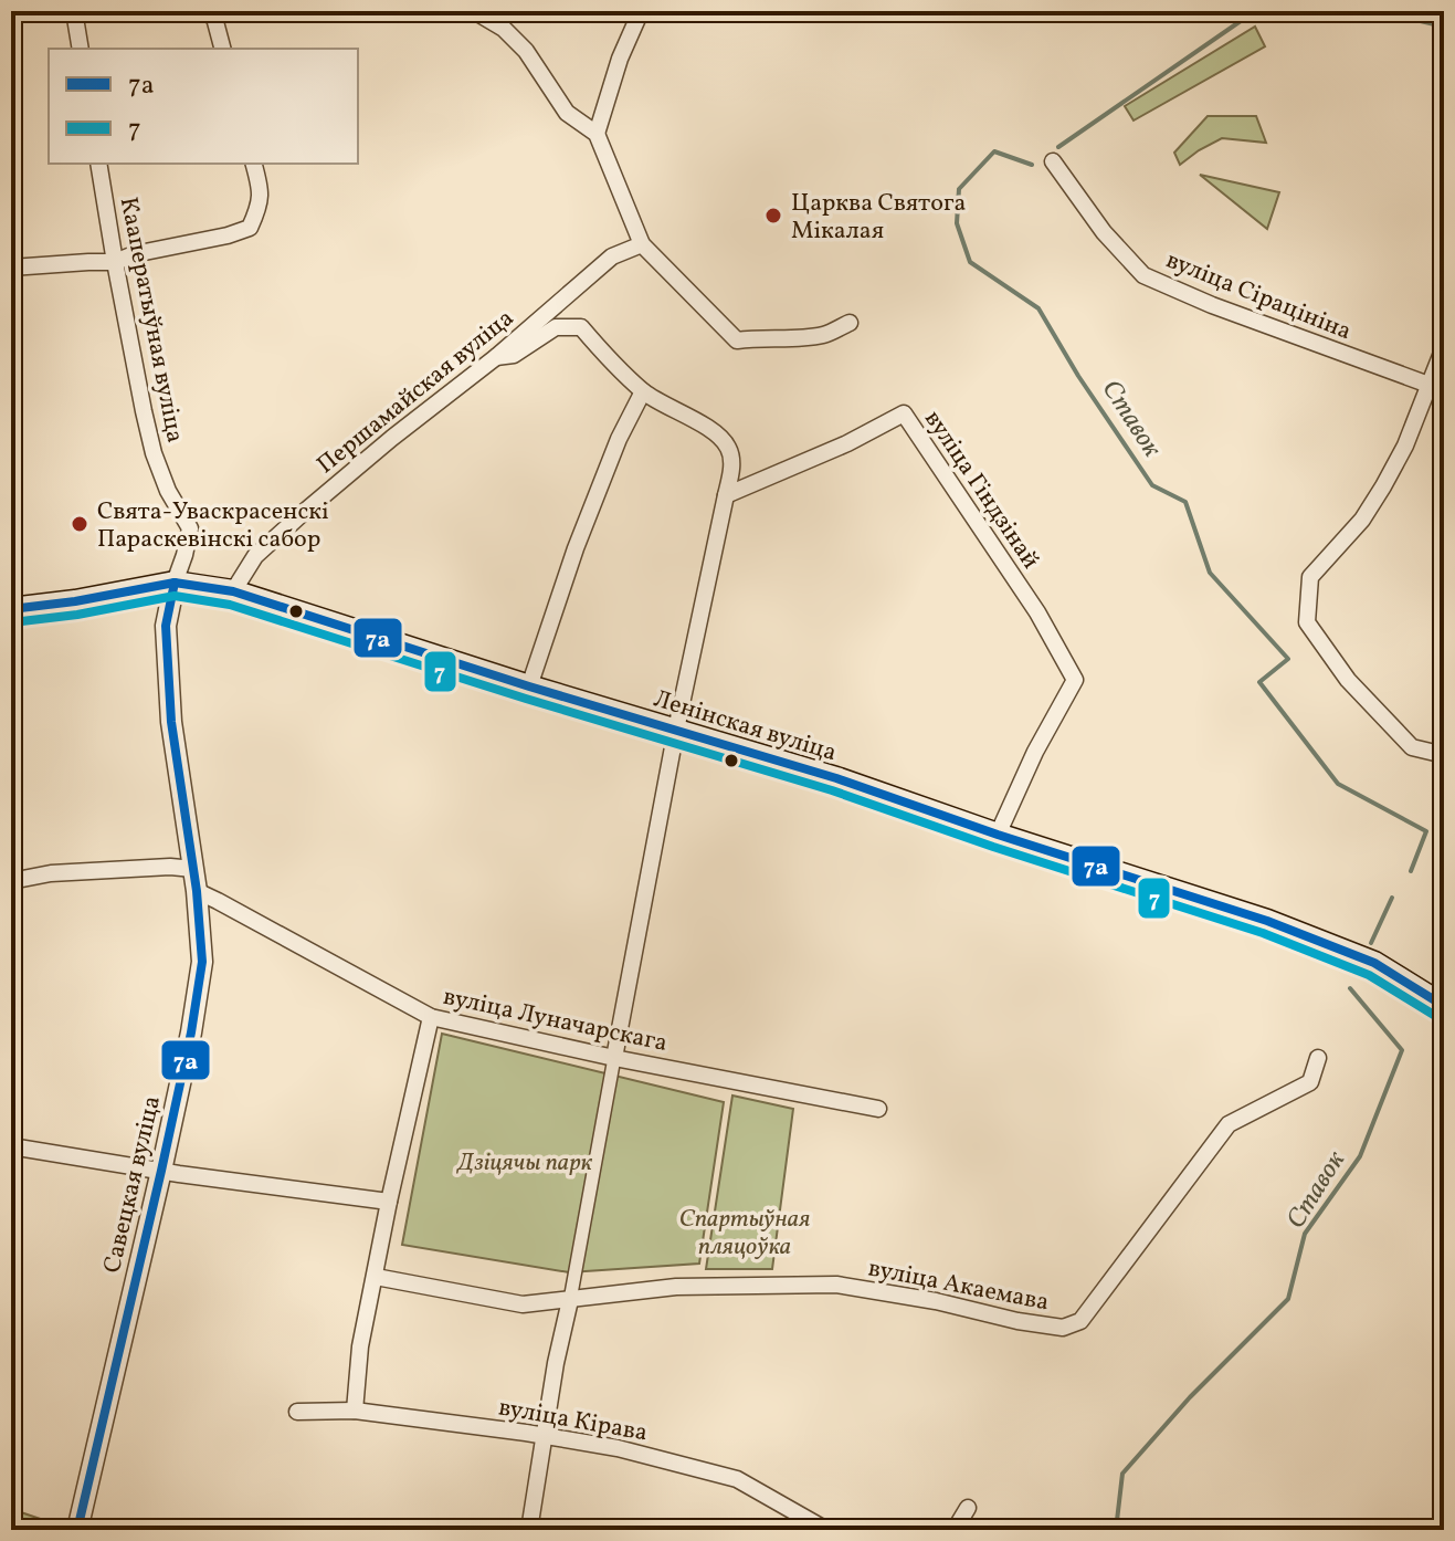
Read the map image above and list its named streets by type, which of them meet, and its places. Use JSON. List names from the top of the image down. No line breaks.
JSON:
{"streets":{"main road":["Ленінская вуліца"],"street":["вуліца Сірацініна","Кааператыўная вуліца","Першамайская вуліца","вуліца Гіндзінай","вуліца Луначарскага","Савецкая вуліца","вуліца Акаемава","вуліца Кірава"]},"crossings":[["Кааператыўная вуліца","Ленінская вуліца"],["Кааператыўная вуліца","Савецкая вуліца"],["Першамайская вуліца","Ленінская вуліца"],["вуліца Гіндзінай","Ленінская вуліца"],["Ленінская вуліца","Савецкая вуліца"],["вуліца Луначарскага","Савецкая вуліца"]],"water":["Ставок"],"parks":["Дзіцячы парк","Спартыўная пляцоўка"],"places":["Царква Святога Мікалая","Свята-Уваскрасенскі Параскевінскі сабор"],"lines":["transit line 7а","transit line 7"],"legend":["7а","7"]}
